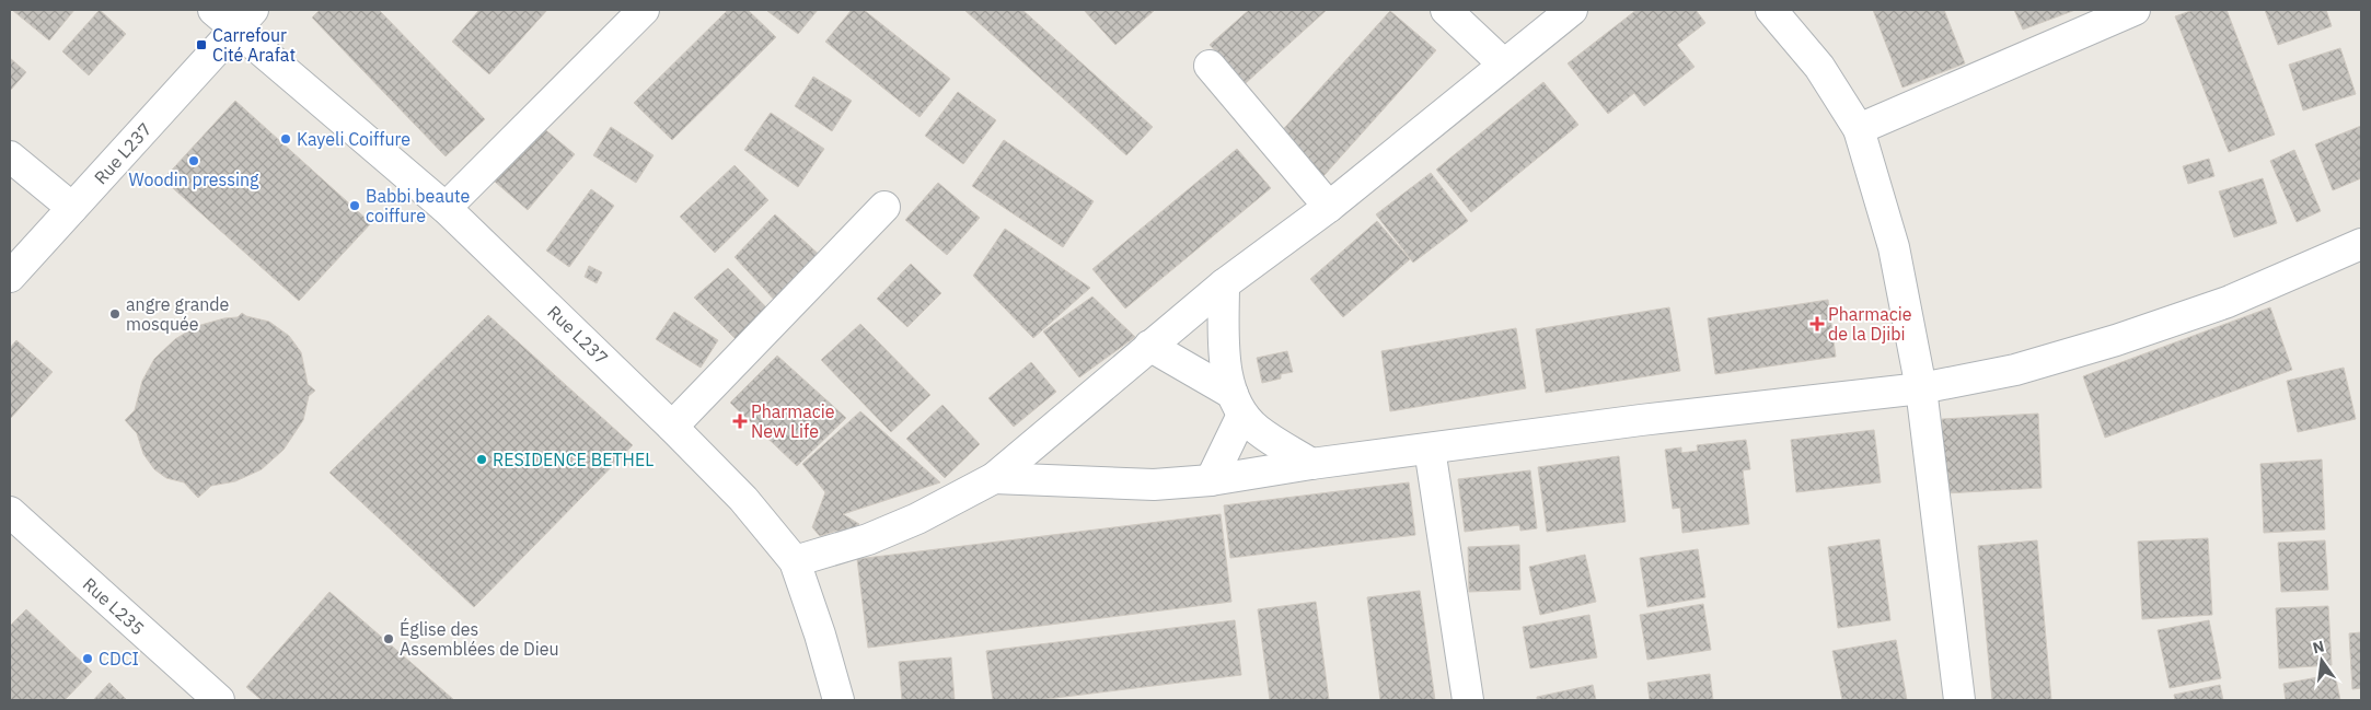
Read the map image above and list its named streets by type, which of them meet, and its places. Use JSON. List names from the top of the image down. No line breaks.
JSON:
{"streets":{"street":["Rue L237","Rue L235"]},"places":{"transit":["Carrefour Cité Arafat"],"other":["Kayeli Coiffure","Woodin pressing","Babbi beaute coiffure","angre grande mosquée","RESIDENCE BETHEL","Église des Assemblées de Dieu","CDCI"],"health":["Pharmacie de la Djibi","Pharmacie New Life"]},"north":"top"}
